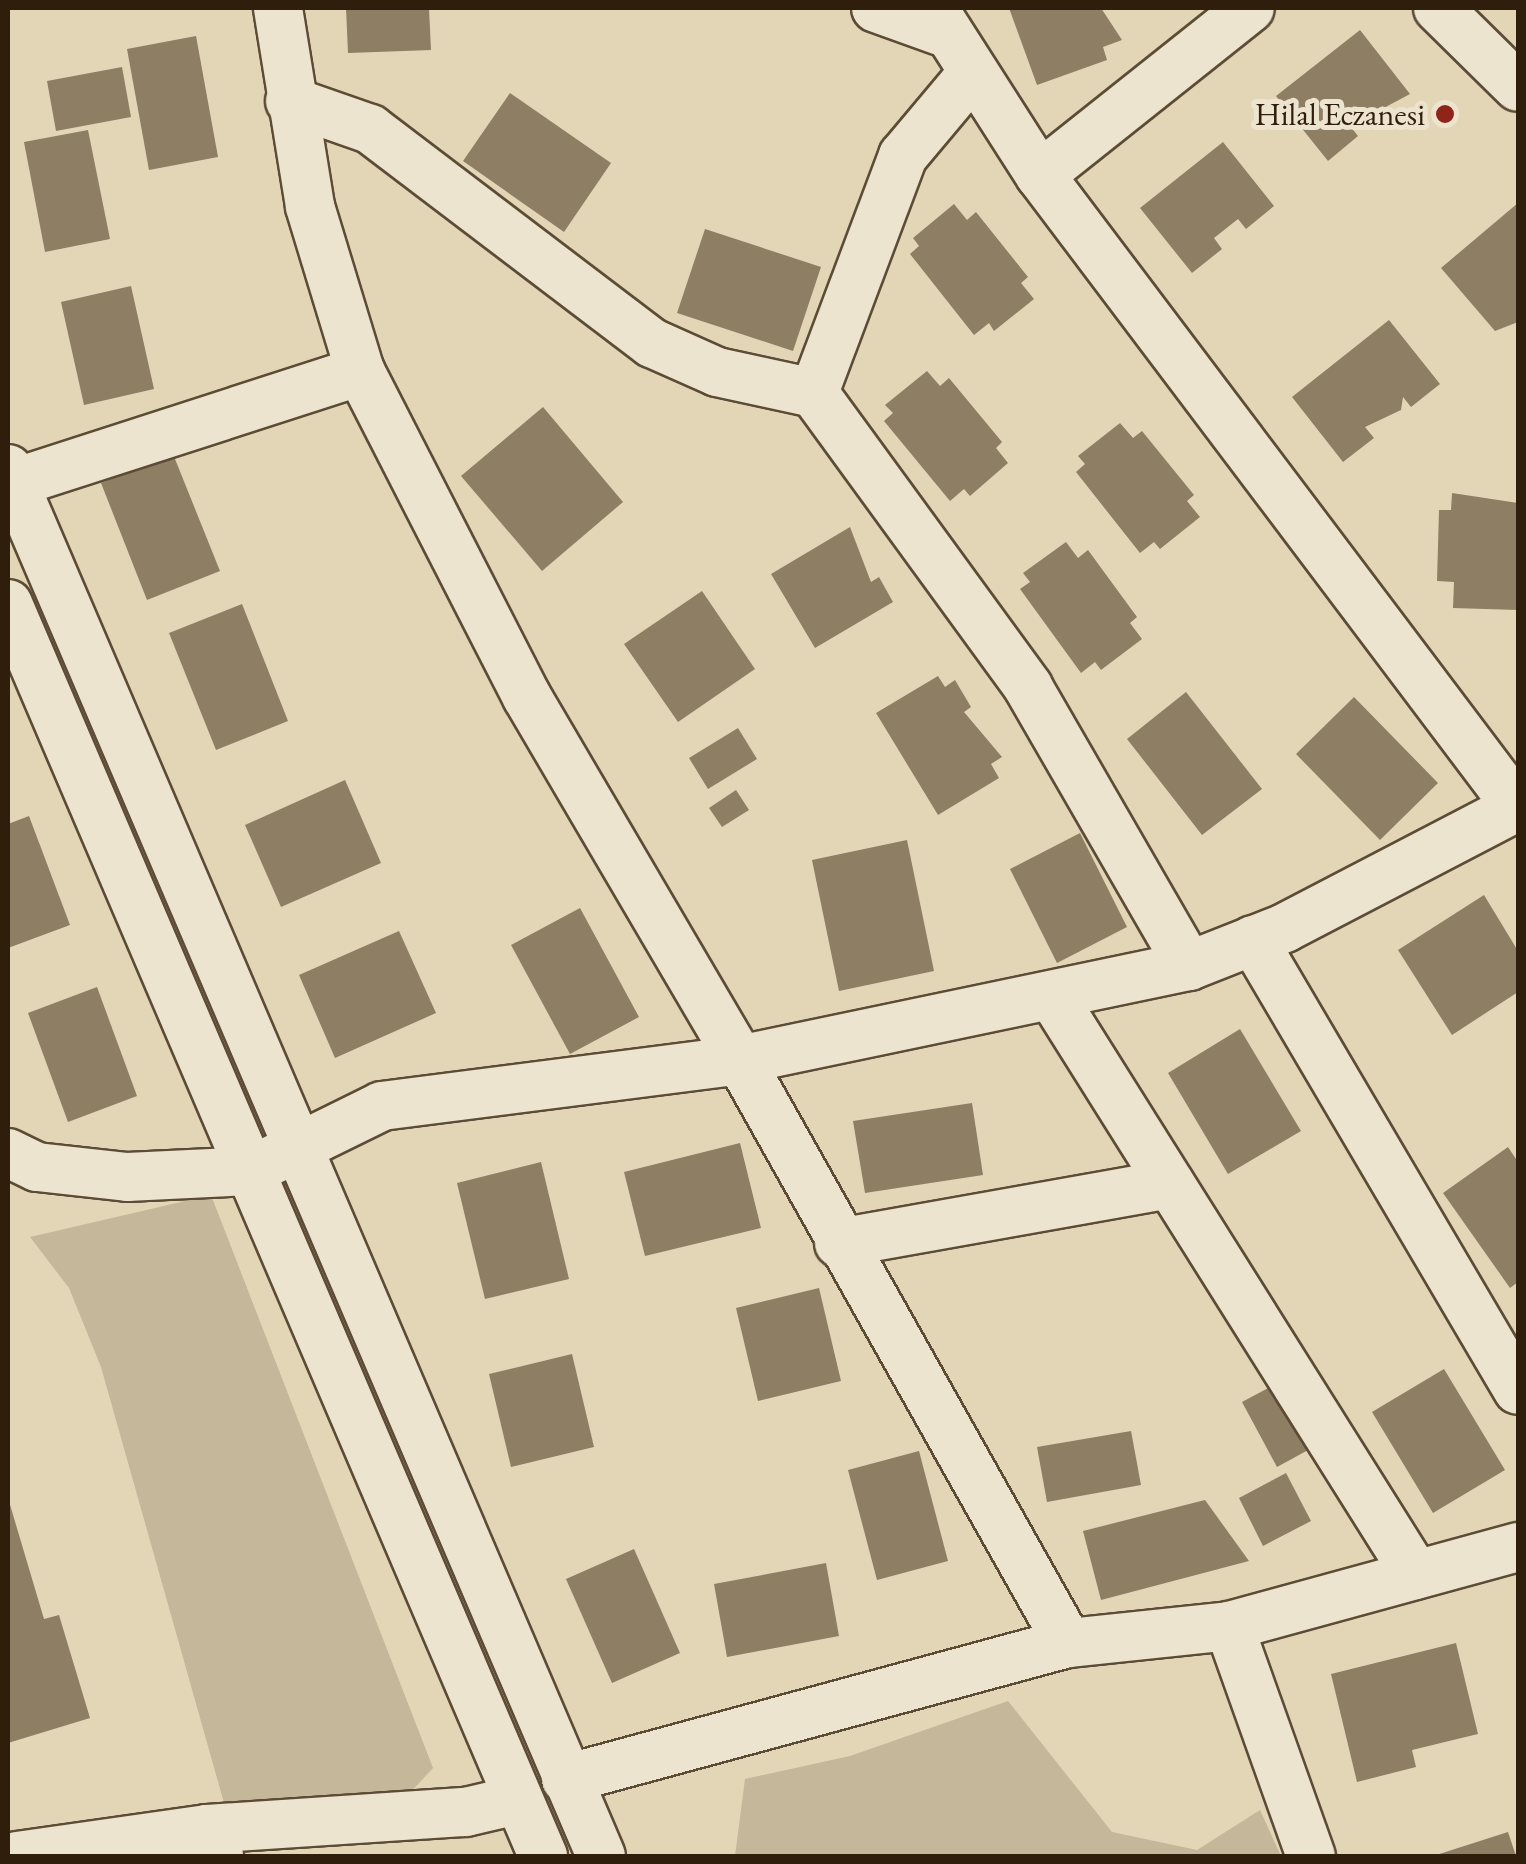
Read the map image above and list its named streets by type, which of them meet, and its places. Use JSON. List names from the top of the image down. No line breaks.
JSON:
{"places":["Hilal Eczanesi"]}
